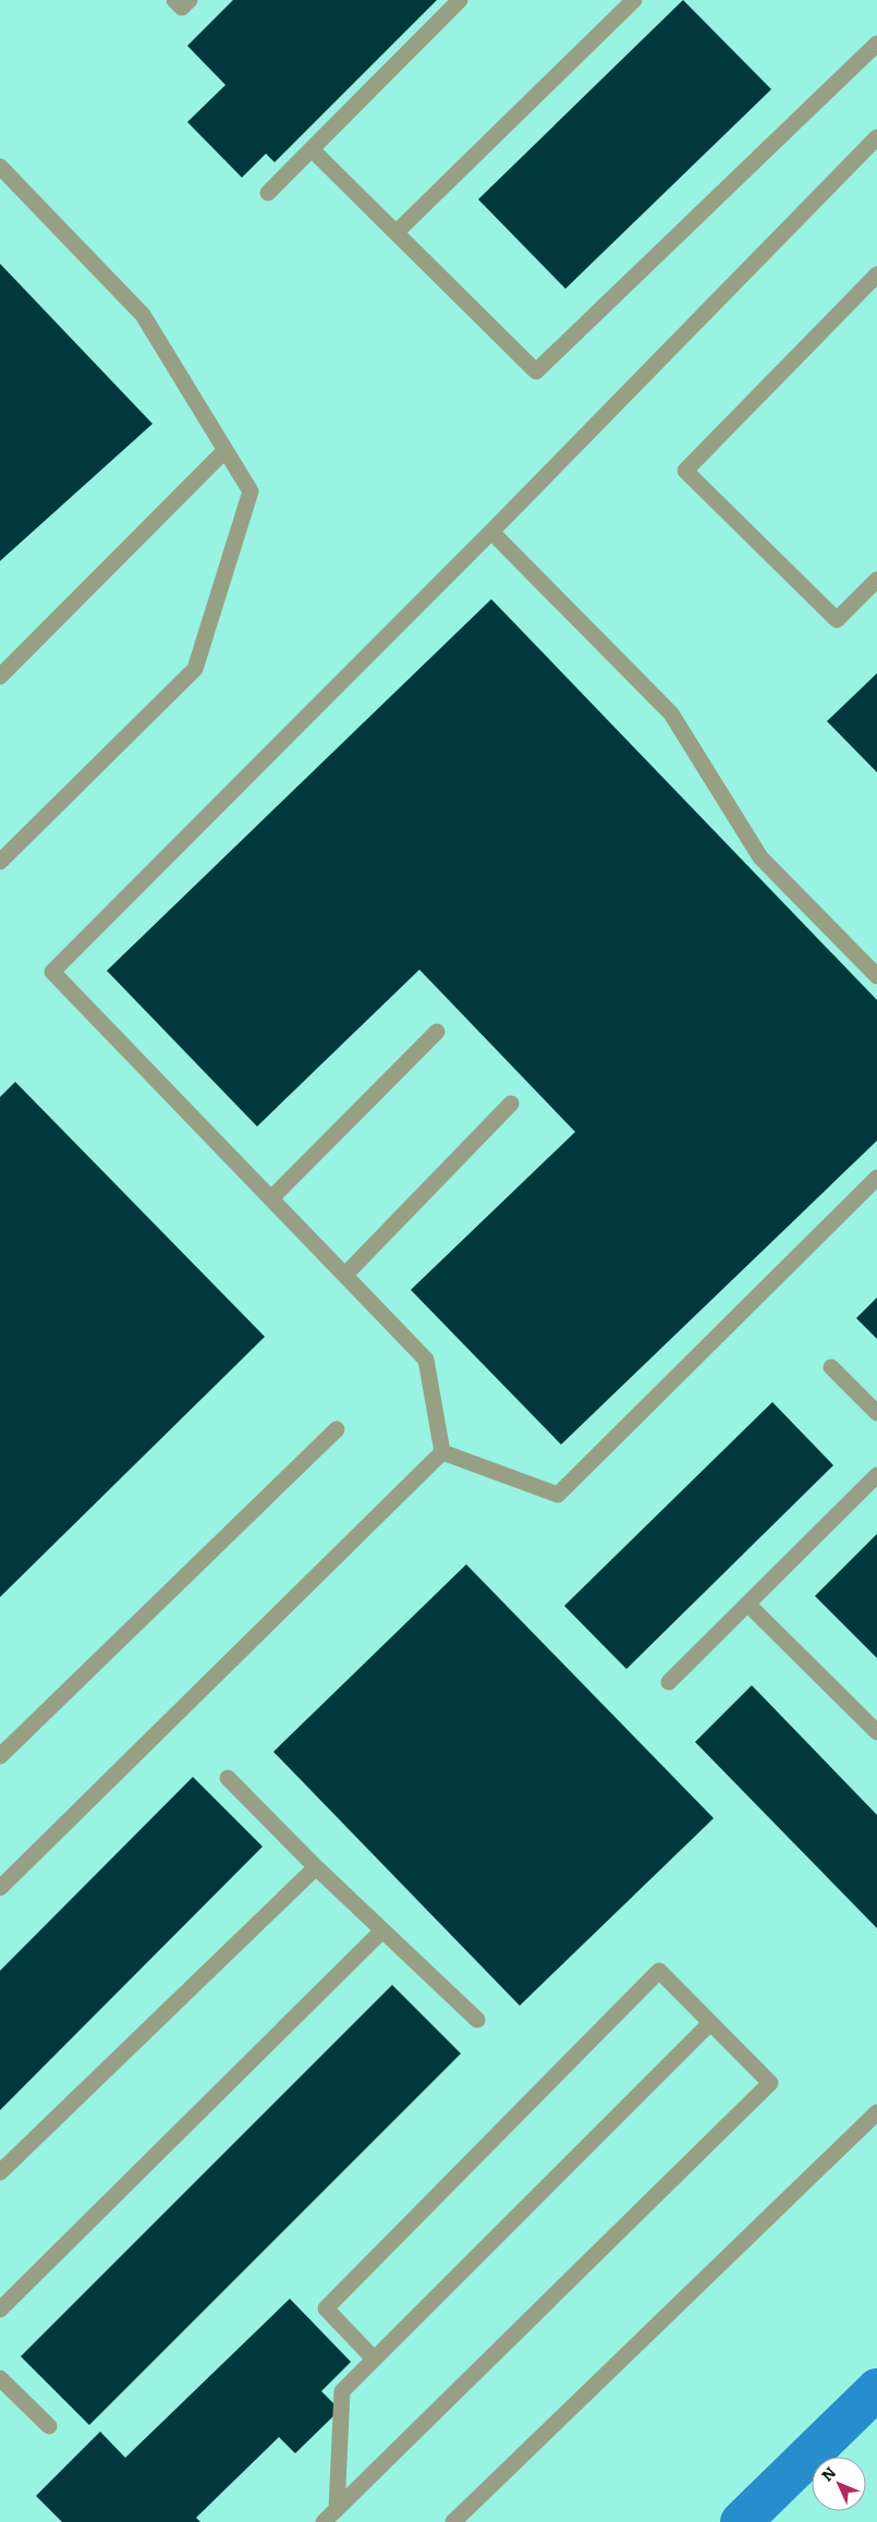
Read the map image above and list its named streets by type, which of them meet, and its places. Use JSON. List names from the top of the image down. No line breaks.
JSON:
{"north":"top left"}
